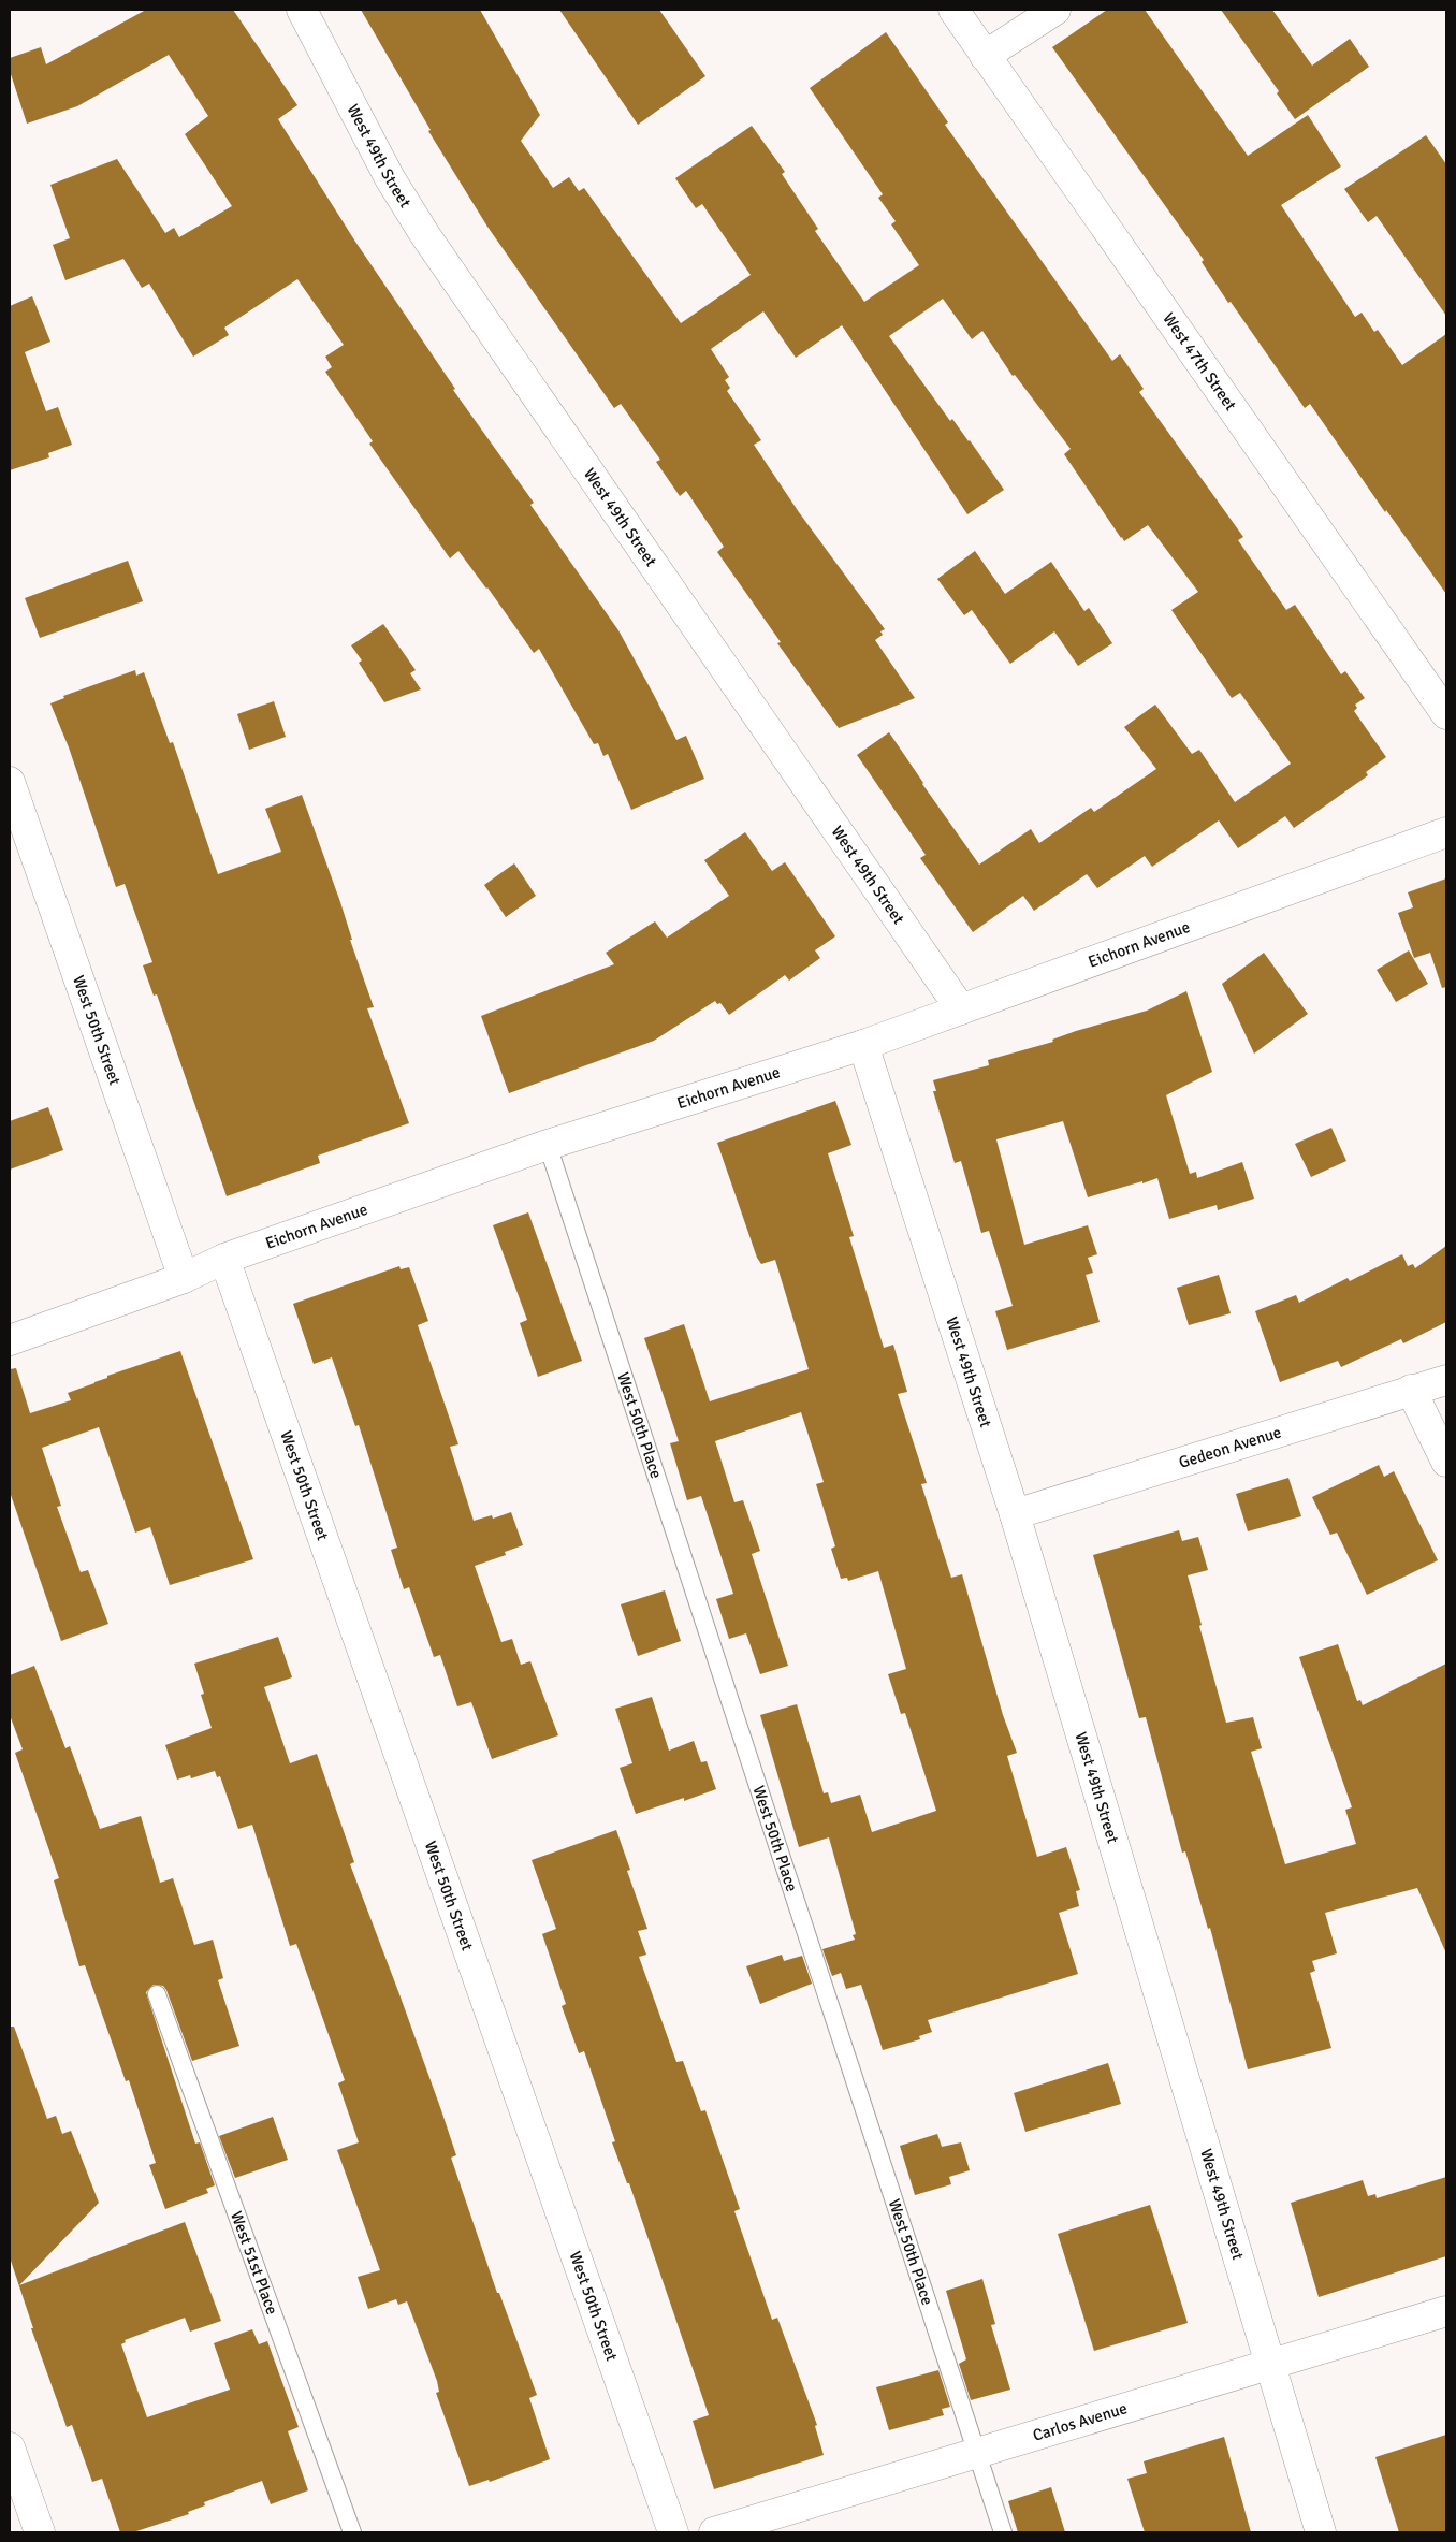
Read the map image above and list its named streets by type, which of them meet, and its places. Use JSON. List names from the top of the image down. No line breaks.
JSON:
{"streets":{"street":["West 49th Street","West 47th Street","Eichorn Avenue","West 50th Street","Gedeon Avenue","Carlos Avenue"],"lane":["West 50th Place","West 51st Place"]},"crossings":[["West 49th Street","Eichorn Avenue"],["West 49th Street","Gedeon Avenue"],["West 49th Street","Carlos Avenue"],["Eichorn Avenue","West 50th Street"],["Eichorn Avenue","West 50th Place"],["West 50th Place","Carlos Avenue"]]}
